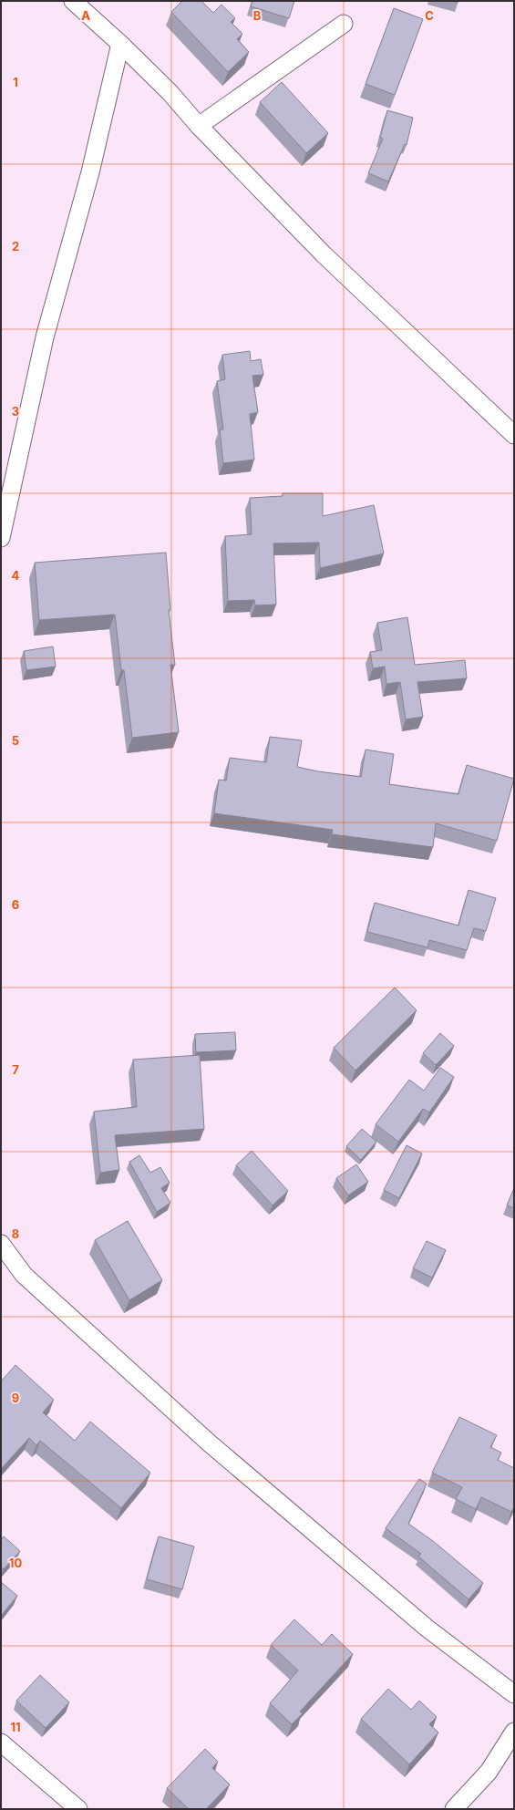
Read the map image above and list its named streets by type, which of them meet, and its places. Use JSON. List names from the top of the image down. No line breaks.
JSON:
{"grid":{"columns":["A","B","C"],"rows":["1","2","3","4","5","6","7","8","9","10","11"]}}
